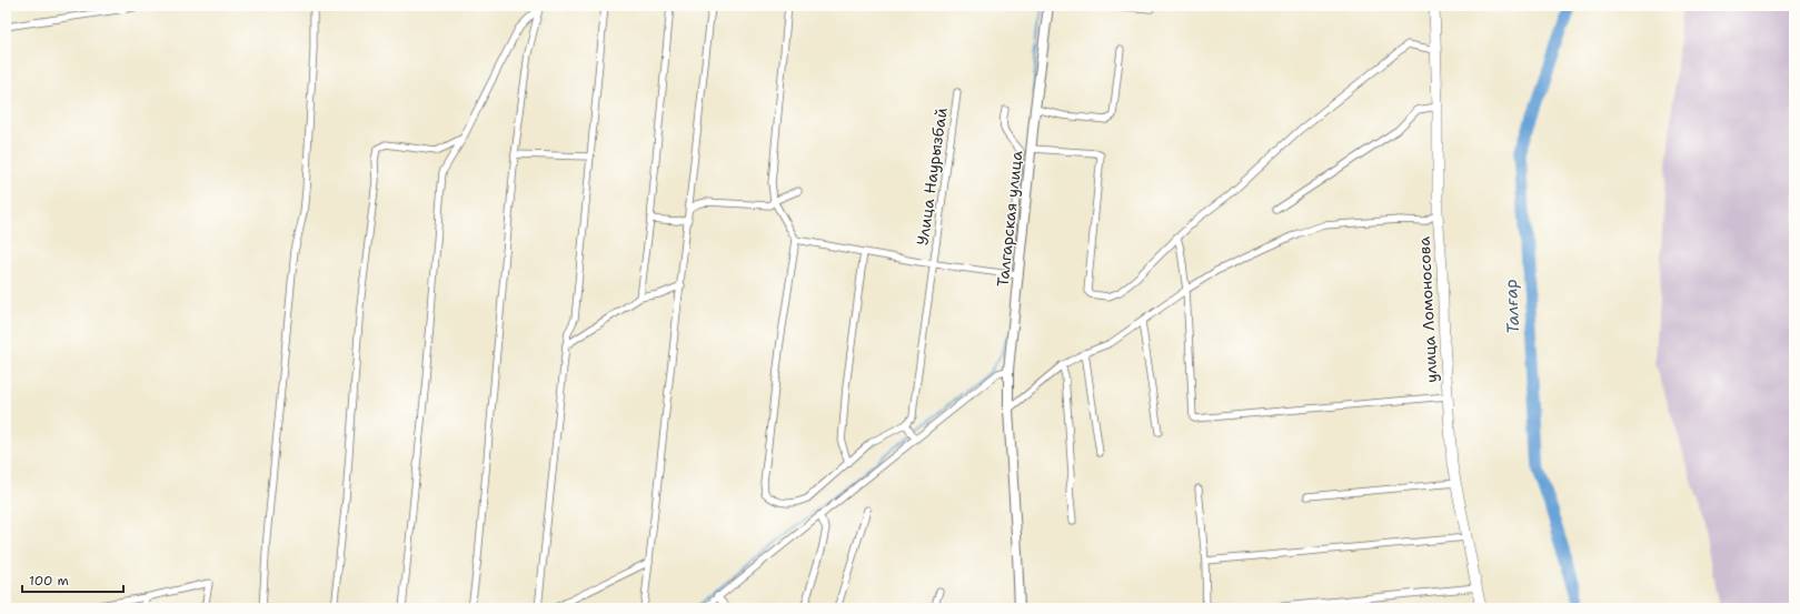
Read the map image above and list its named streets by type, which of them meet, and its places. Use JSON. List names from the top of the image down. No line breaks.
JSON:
{"streets":{"main road":["улица Ломоносова"],"street":["Улица Наурызбай","Талгарская улица"]},"water":["Талғар"],"scale_bar":"100 m"}
